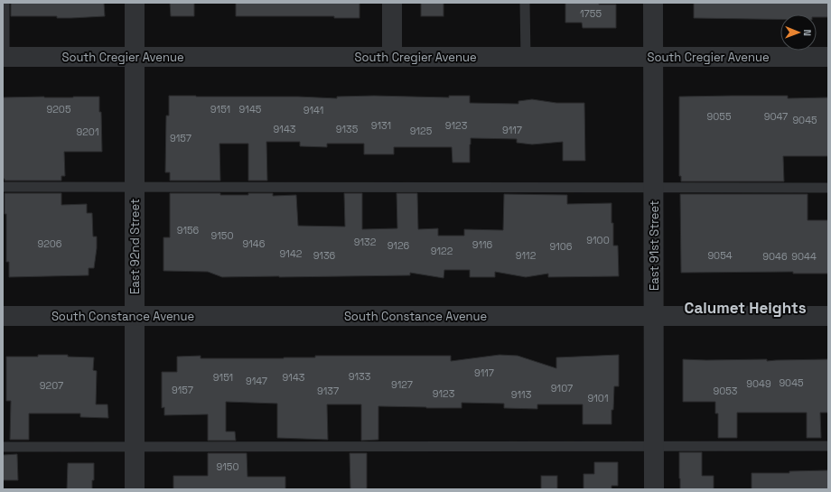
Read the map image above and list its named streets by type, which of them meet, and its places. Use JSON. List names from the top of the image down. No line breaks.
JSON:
{"streets":{"street":["South Cregier Avenue","East 91st Street","East 92nd Street","South Constance Avenue"]},"crossings":[["South Cregier Avenue","East 91st Street"],["South Cregier Avenue","East 92nd Street"],["East 91st Street","South Constance Avenue"],["East 92nd Street","South Constance Avenue"]],"districts":["Calumet Heights"],"house_numbers":["1755","9205","9151","9145","9141","9055","9047","9045","9131","9123","9143","9135","9117","9125","9201","9157","9156","9150","9100","9132","9206","9146","9116","9126","9106","9122","9142","9136","9112","9054","9046","9044","9117","9133","9151","9143","9147","9045","9049","9127","9207","9107","9157","9137","9053","9123","9113","9101","9150"],"north":"right"}
